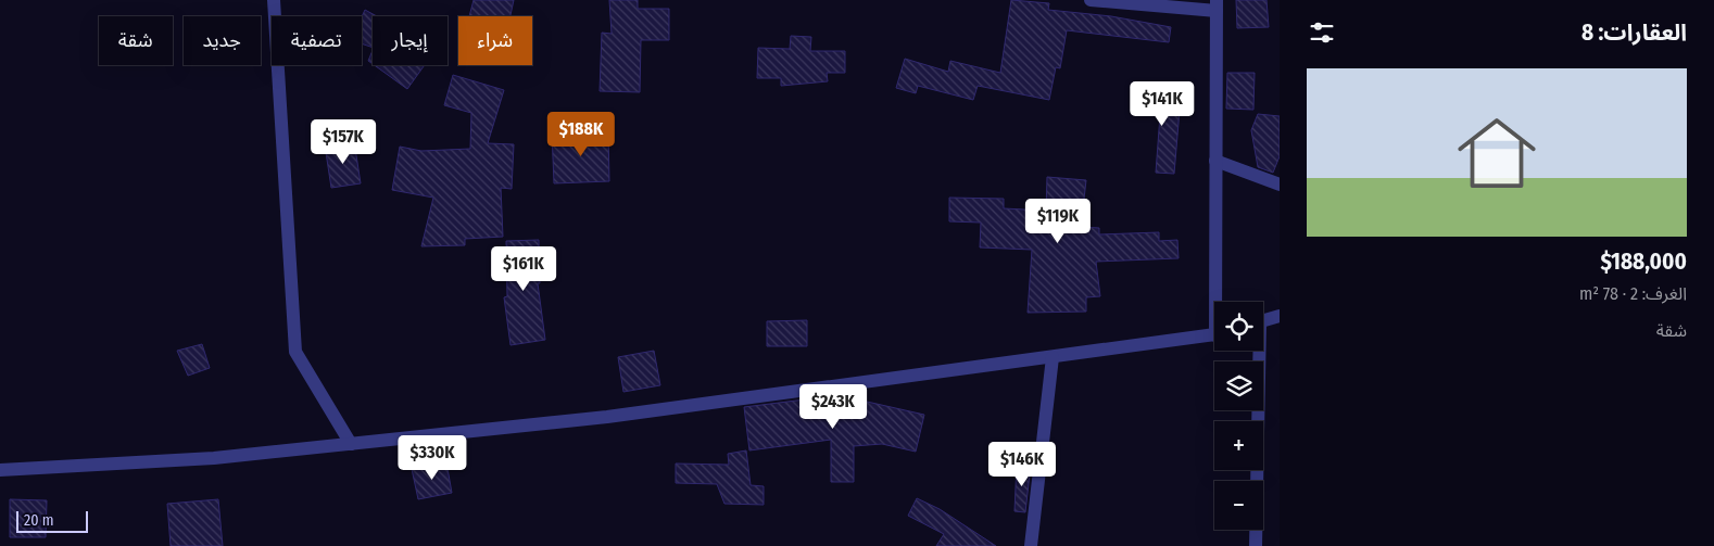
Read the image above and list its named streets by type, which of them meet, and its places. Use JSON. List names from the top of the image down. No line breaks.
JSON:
{"scale_bar":"20 m","page":{"heading":"العقارات: 8","chip":["شراء","إيجار","تصفية","جديد","شقة"],"list":[{"name":"$188,000","note":"الغرف: 2 · 78 m² · شقة"}],"price":["$141K","$188K","$157K","$119K","$161K","$243K","$330K","$146K"],"map_buttons":["+","−"],"scale":"20 m"}}
